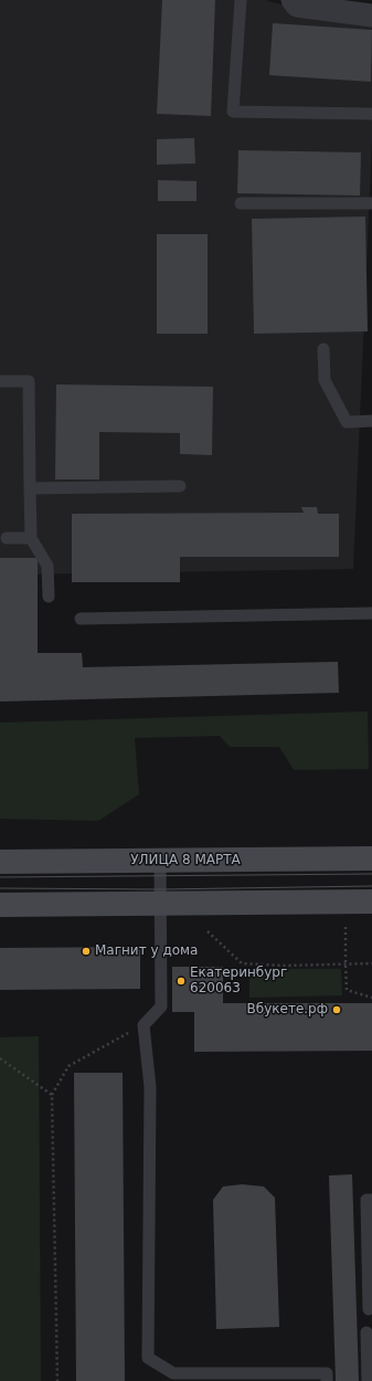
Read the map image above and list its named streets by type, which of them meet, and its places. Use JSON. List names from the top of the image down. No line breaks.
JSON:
{"streets":{"main road":["УЛИЦА 8 МАРТА"]},"places":["Магнит у дома","Екатеринбург 620063","Вбукете.рф"]}
